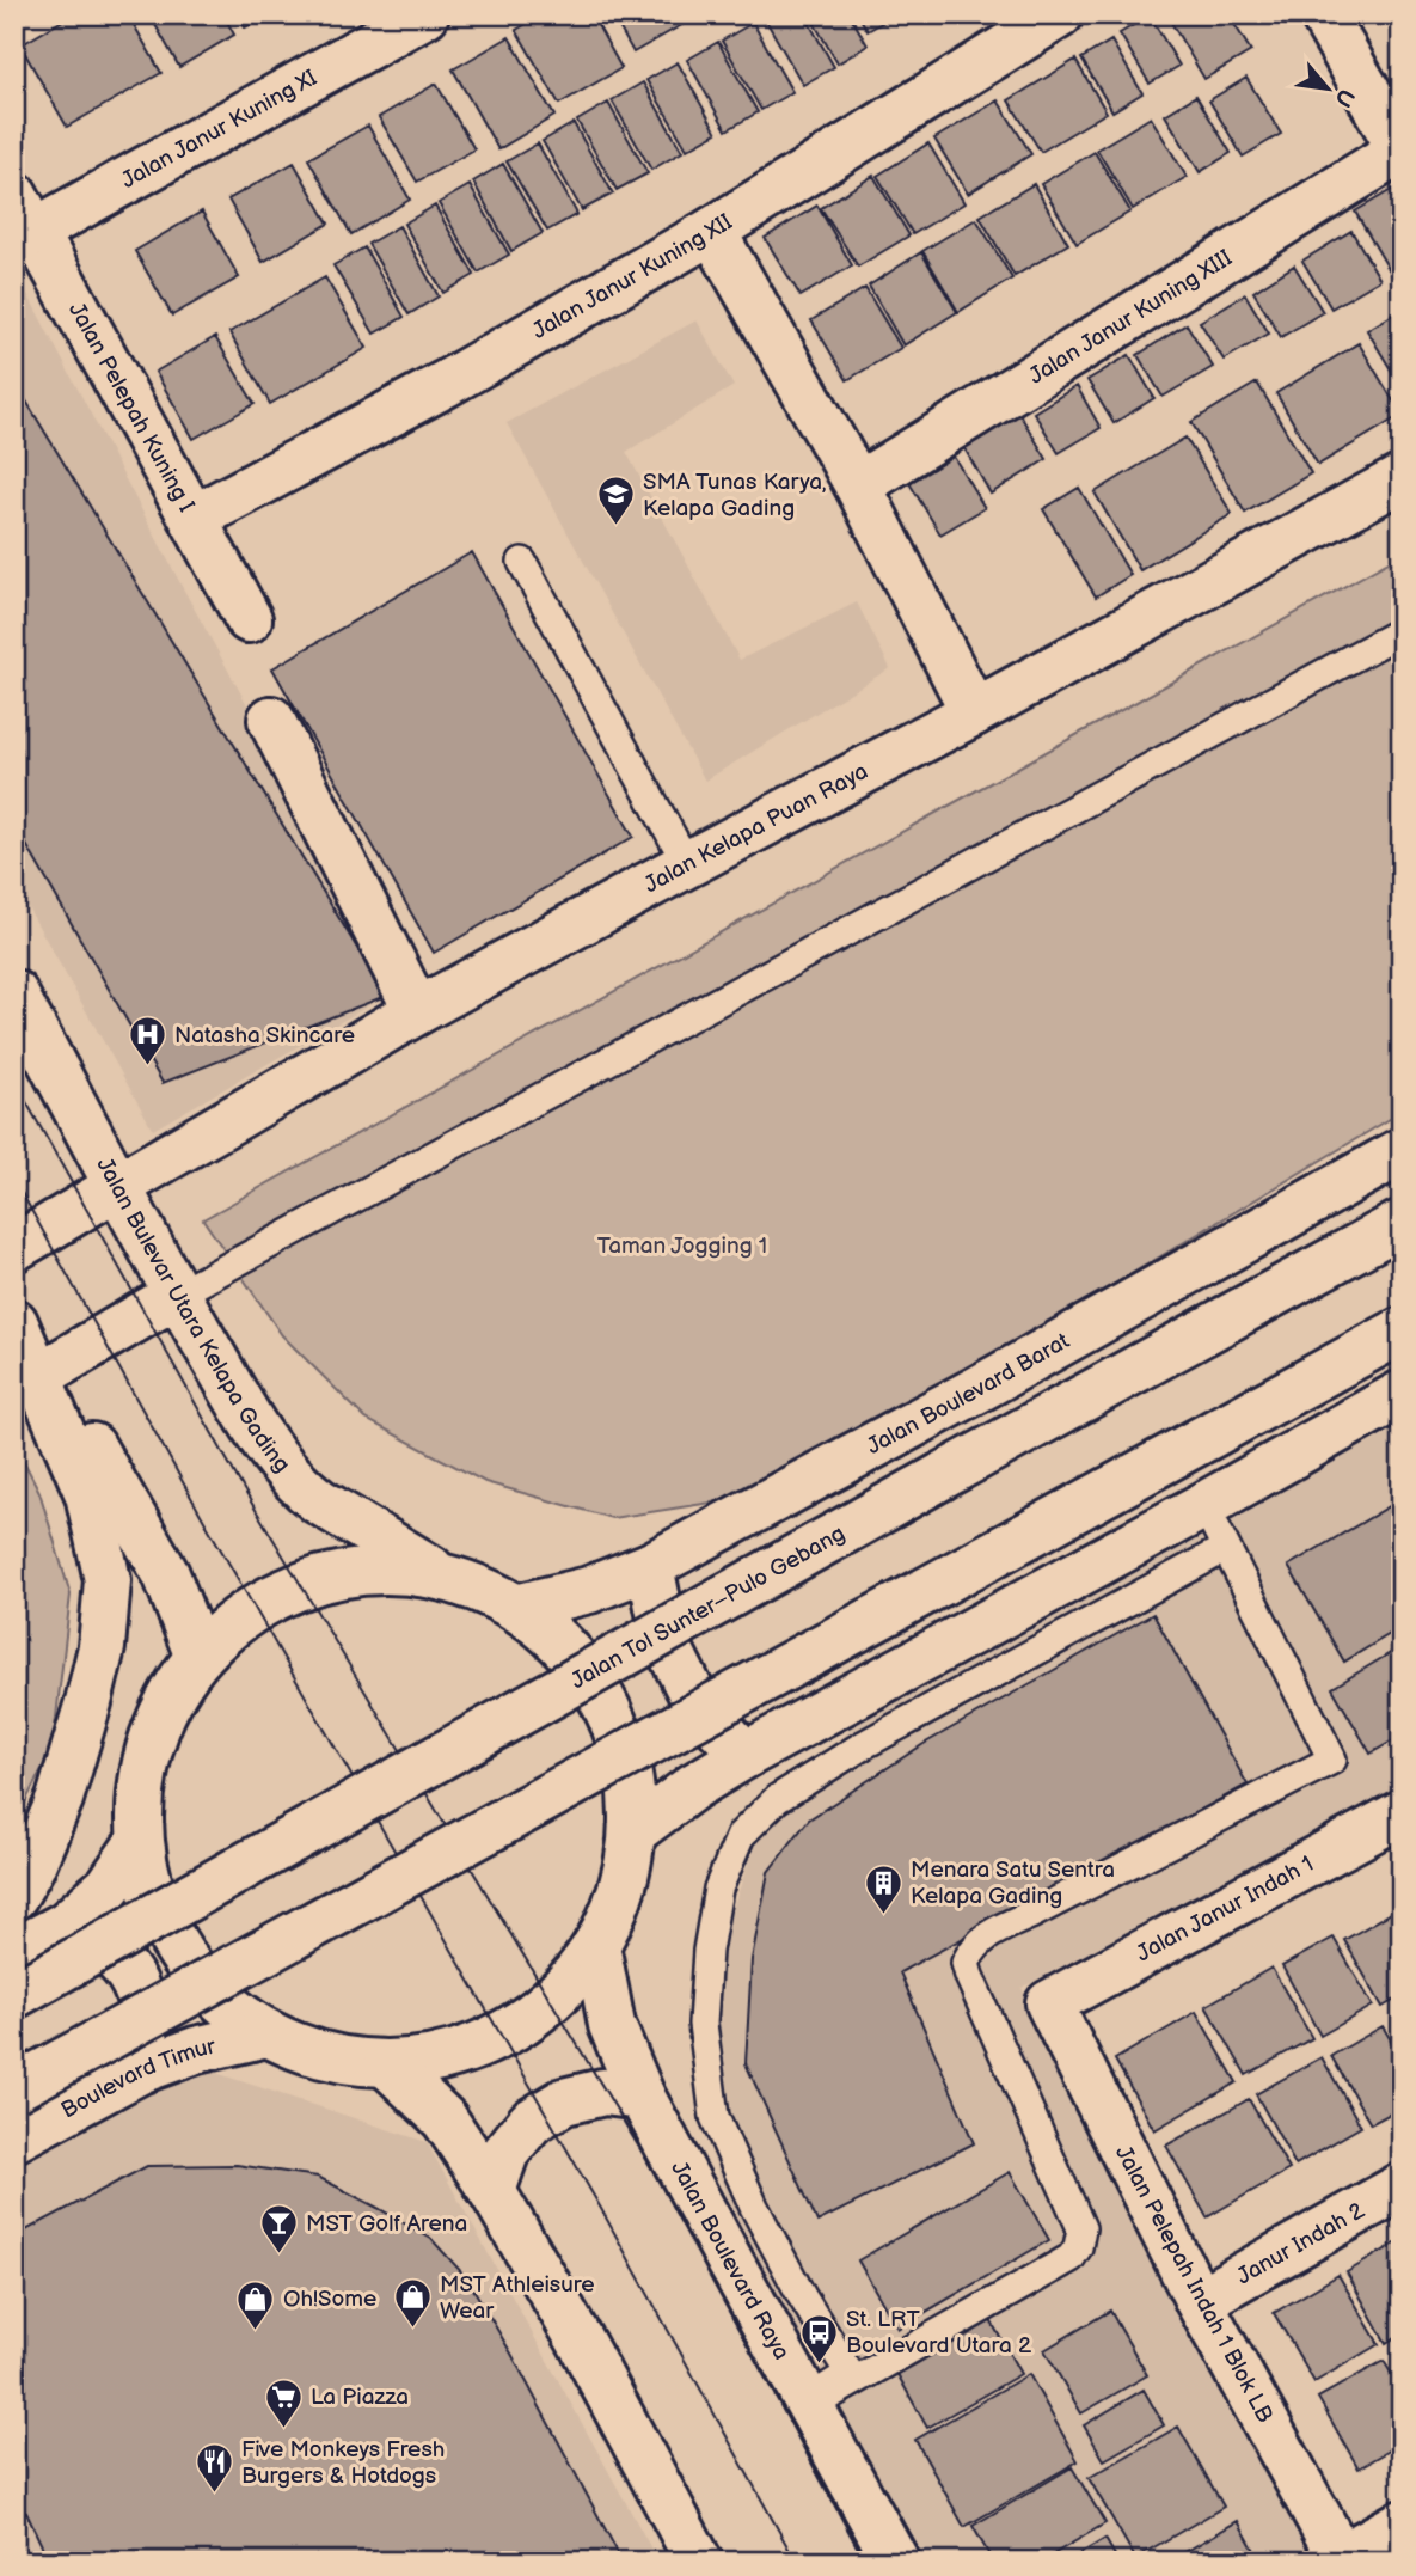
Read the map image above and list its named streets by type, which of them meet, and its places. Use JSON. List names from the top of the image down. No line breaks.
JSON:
{"streets":{"main road":["Jalan Janur Kuning XI","Jalan Janur Kuning XII","Jalan Janur Kuning XIII","Jalan Pelepah Kuning I","Jalan Kelapa Puan Raya","Jalan Bulevar Utara Kelapa Gading","Jalan Boulevard Barat","Jalan Tol Sunter–Pulo Gebang","Jalan Janur Indah 1","Boulevard Timur","Janur Indah 2","Jalan Boulevard Raya","Jalan Pelepah Indah 1 Blok LB"]},"crossings":[["Jalan Janur Kuning XI","Jalan Pelepah Kuning I"],["Jalan Janur Kuning XII","Jalan Pelepah Kuning I"],["Jalan Kelapa Puan Raya","Jalan Bulevar Utara Kelapa Gading"],["Jalan Janur Indah 1","Jalan Pelepah Indah 1 Blok LB"],["Janur Indah 2","Jalan Pelepah Indah 1 Blok LB"]],"parks":["Taman Jogging 1"],"places":{"school or university":["SMA Tunas Karya, Kelapa Gading"],"hospital":["Natasha Skincare"],"building":["Menara Satu Sentra Kelapa Gading"],"bar":["MST Golf Arena"],"shop":["MST Athleisure Wear","Oh!Some"],"bus stop":["St. LRT Boulevard Utara 2"],"supermarket":["La Piazza"],"restaurant":["Five Monkeys Fresh Burgers & Hotdogs"]},"north":"bottom right"}
